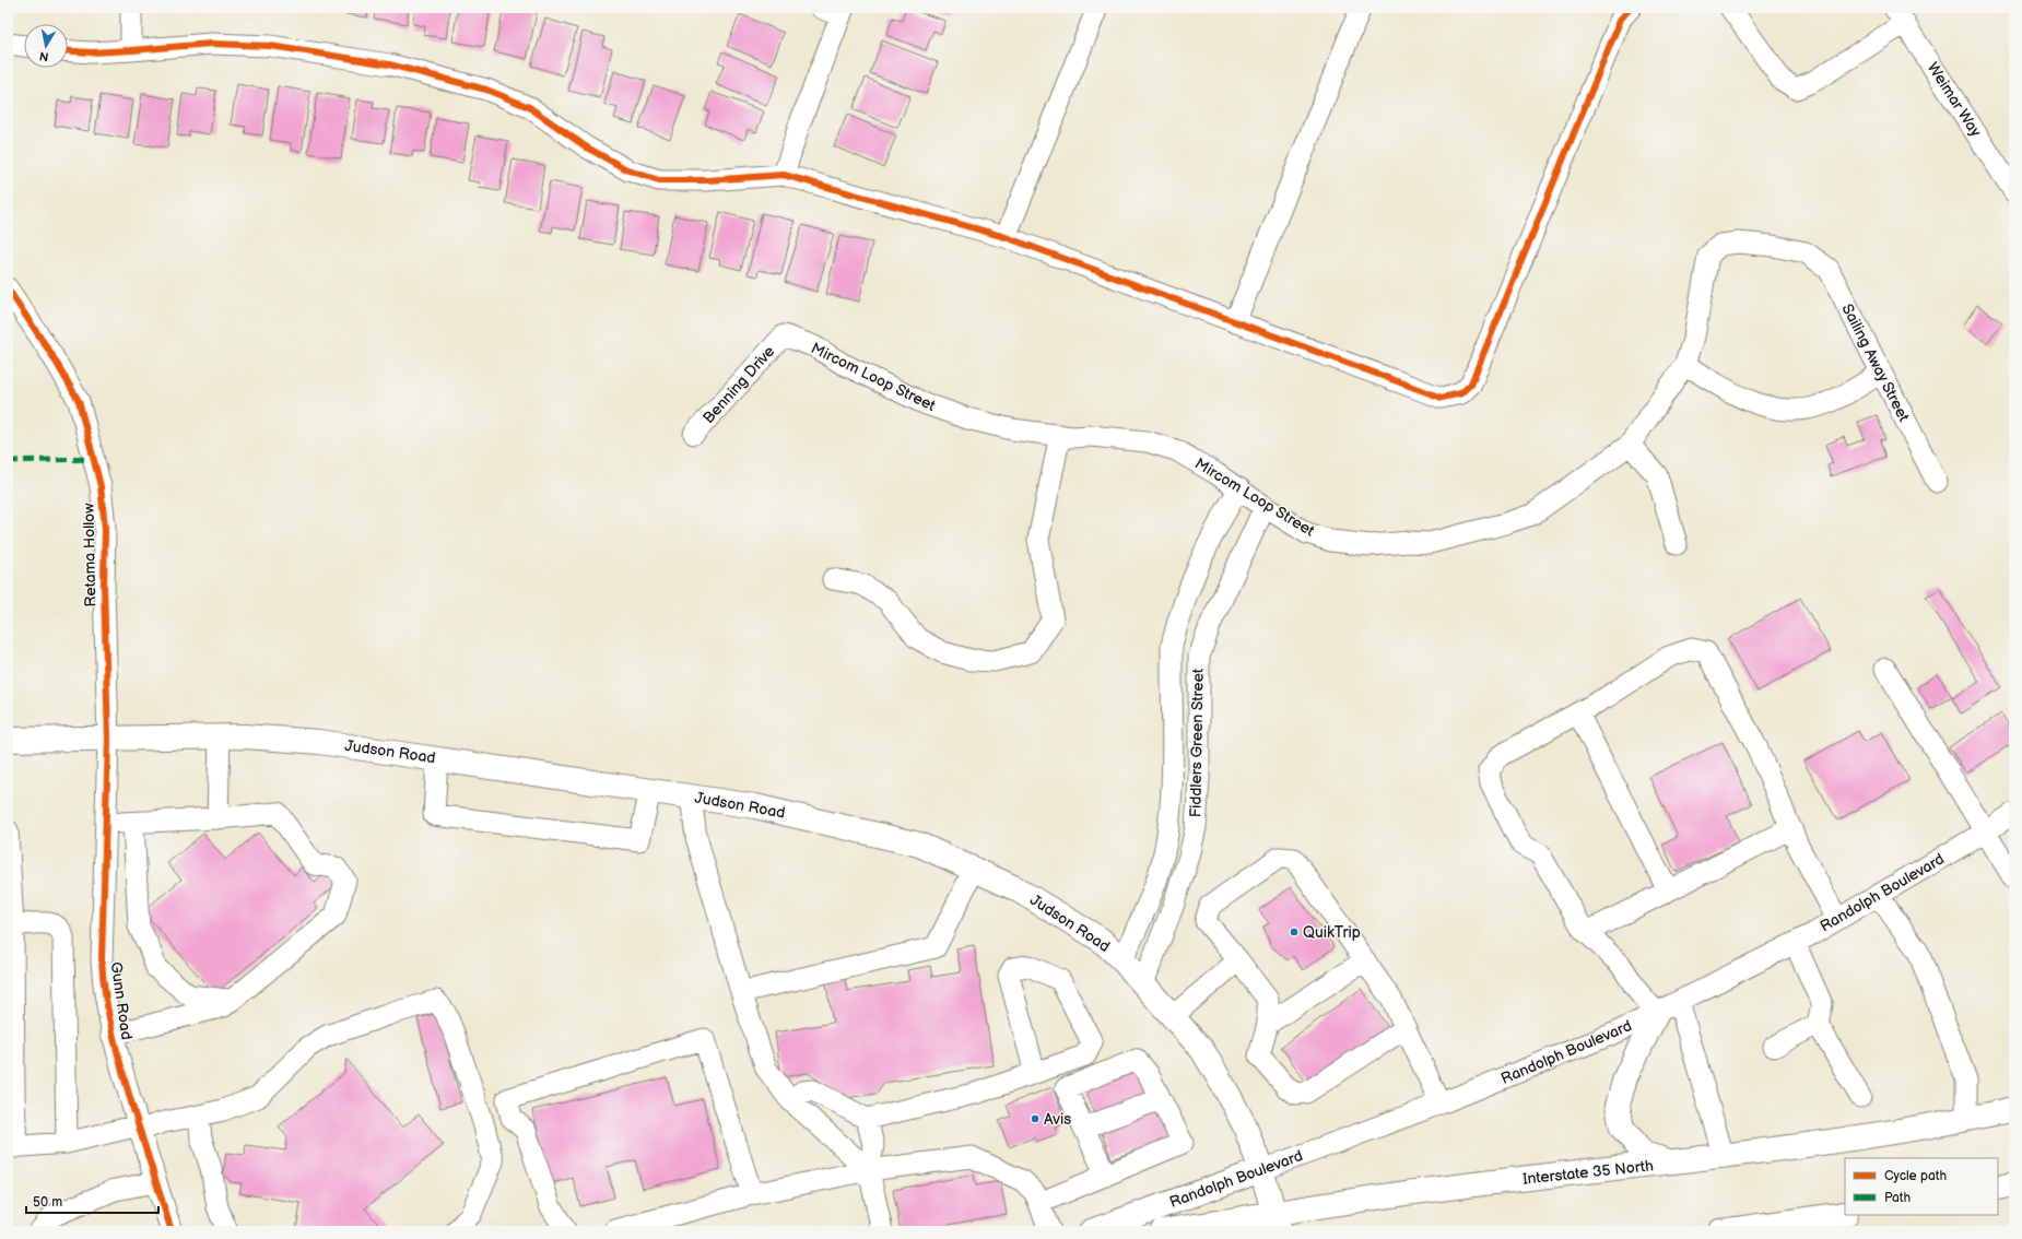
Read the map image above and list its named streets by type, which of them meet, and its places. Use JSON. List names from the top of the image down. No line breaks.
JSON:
{"streets":{"main road":["Judson Road","Randolph Boulevard","Interstate 35 North"],"street":["Weimar Way","Sailing Away Street","Mircom Loop Street","Benning Drive","Retama Hollow","Fiddlers Green Street","Gunn Road"]},"crossings":[["Sailing Away Street","Mircom Loop Street"],["Mircom Loop Street","Benning Drive"],["Mircom Loop Street","Fiddlers Green Street"],["Retama Hollow","Judson Road"],["Retama Hollow","Gunn Road"],["Fiddlers Green Street","Judson Road"],["Judson Road","Randolph Boulevard"],["Judson Road","Gunn Road"],["Judson Road","Interstate 35 North"]],"places":["QuikTrip","Avis"],"legend":["Cycle path","Path"],"scale_bar":"50 m","north":"bottom"}
